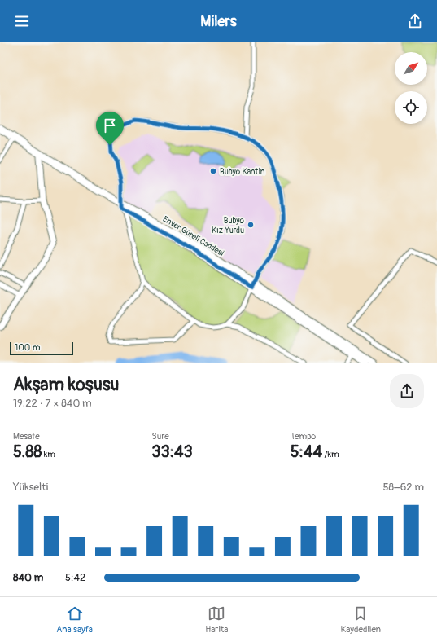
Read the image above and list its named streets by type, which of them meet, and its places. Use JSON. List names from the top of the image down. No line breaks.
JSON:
{"streets":{"main road":["Enver Güreli Caddesi"]},"places":["Bubyo Kantin","Bubyo Kız Yurdu"],"scale_bar":"100 m","north":"top right","page":{"header":"Milers","scale":"100 m","heading":["Akşam koşusu","19:22 · 7 × 840 m"],"stats":[["Mesafe","5.88 km"],["Süre","33:43"],["Tempo","5:44 /km"]],"chart":["Yükselti","58–62 m"],"list":[{"name":"840 m","note":"5:42"}],"tabs":["Ana sayfa","Harita","Kaydedilen"]}}
